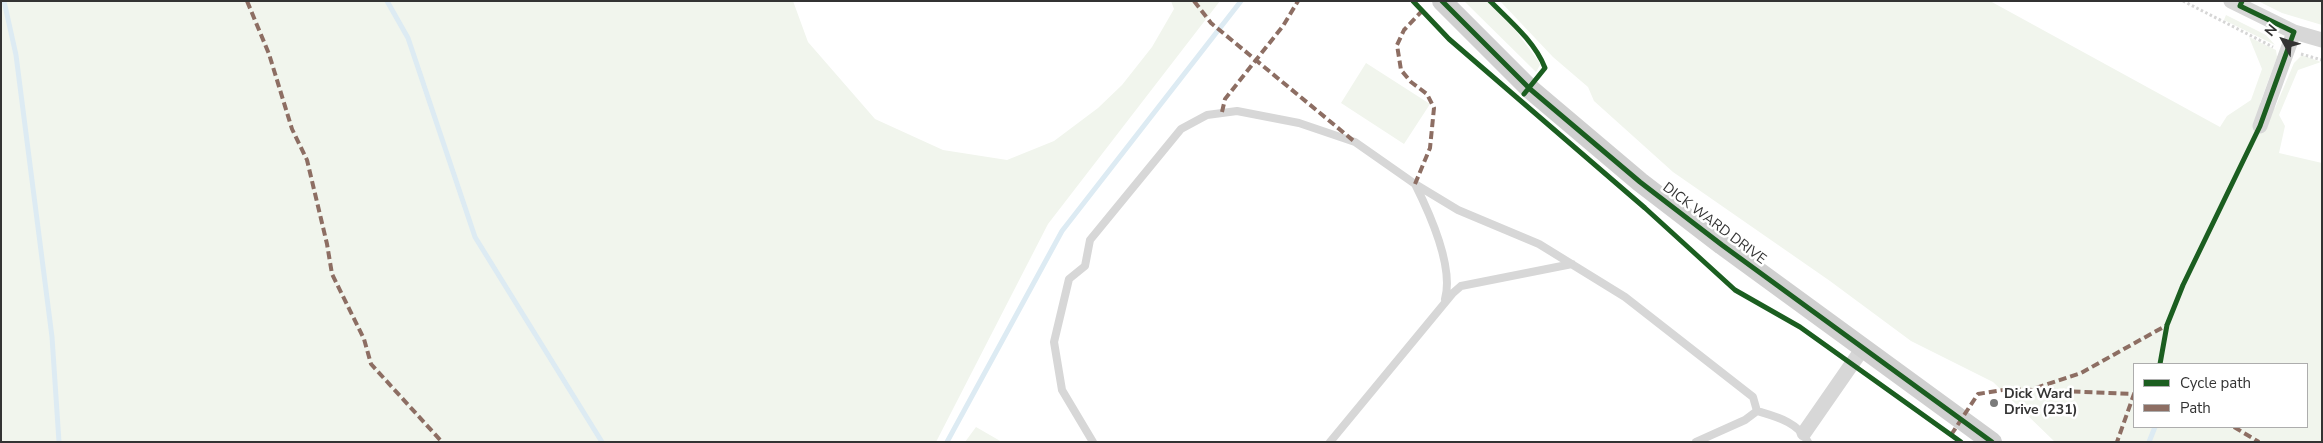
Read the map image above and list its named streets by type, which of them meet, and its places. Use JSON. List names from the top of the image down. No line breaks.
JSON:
{"streets":{"street":["DICK WARD DRIVE"]},"places":["Dick Ward Drive (231)"],"legend":["Cycle path","Path"],"north":"top left"}
